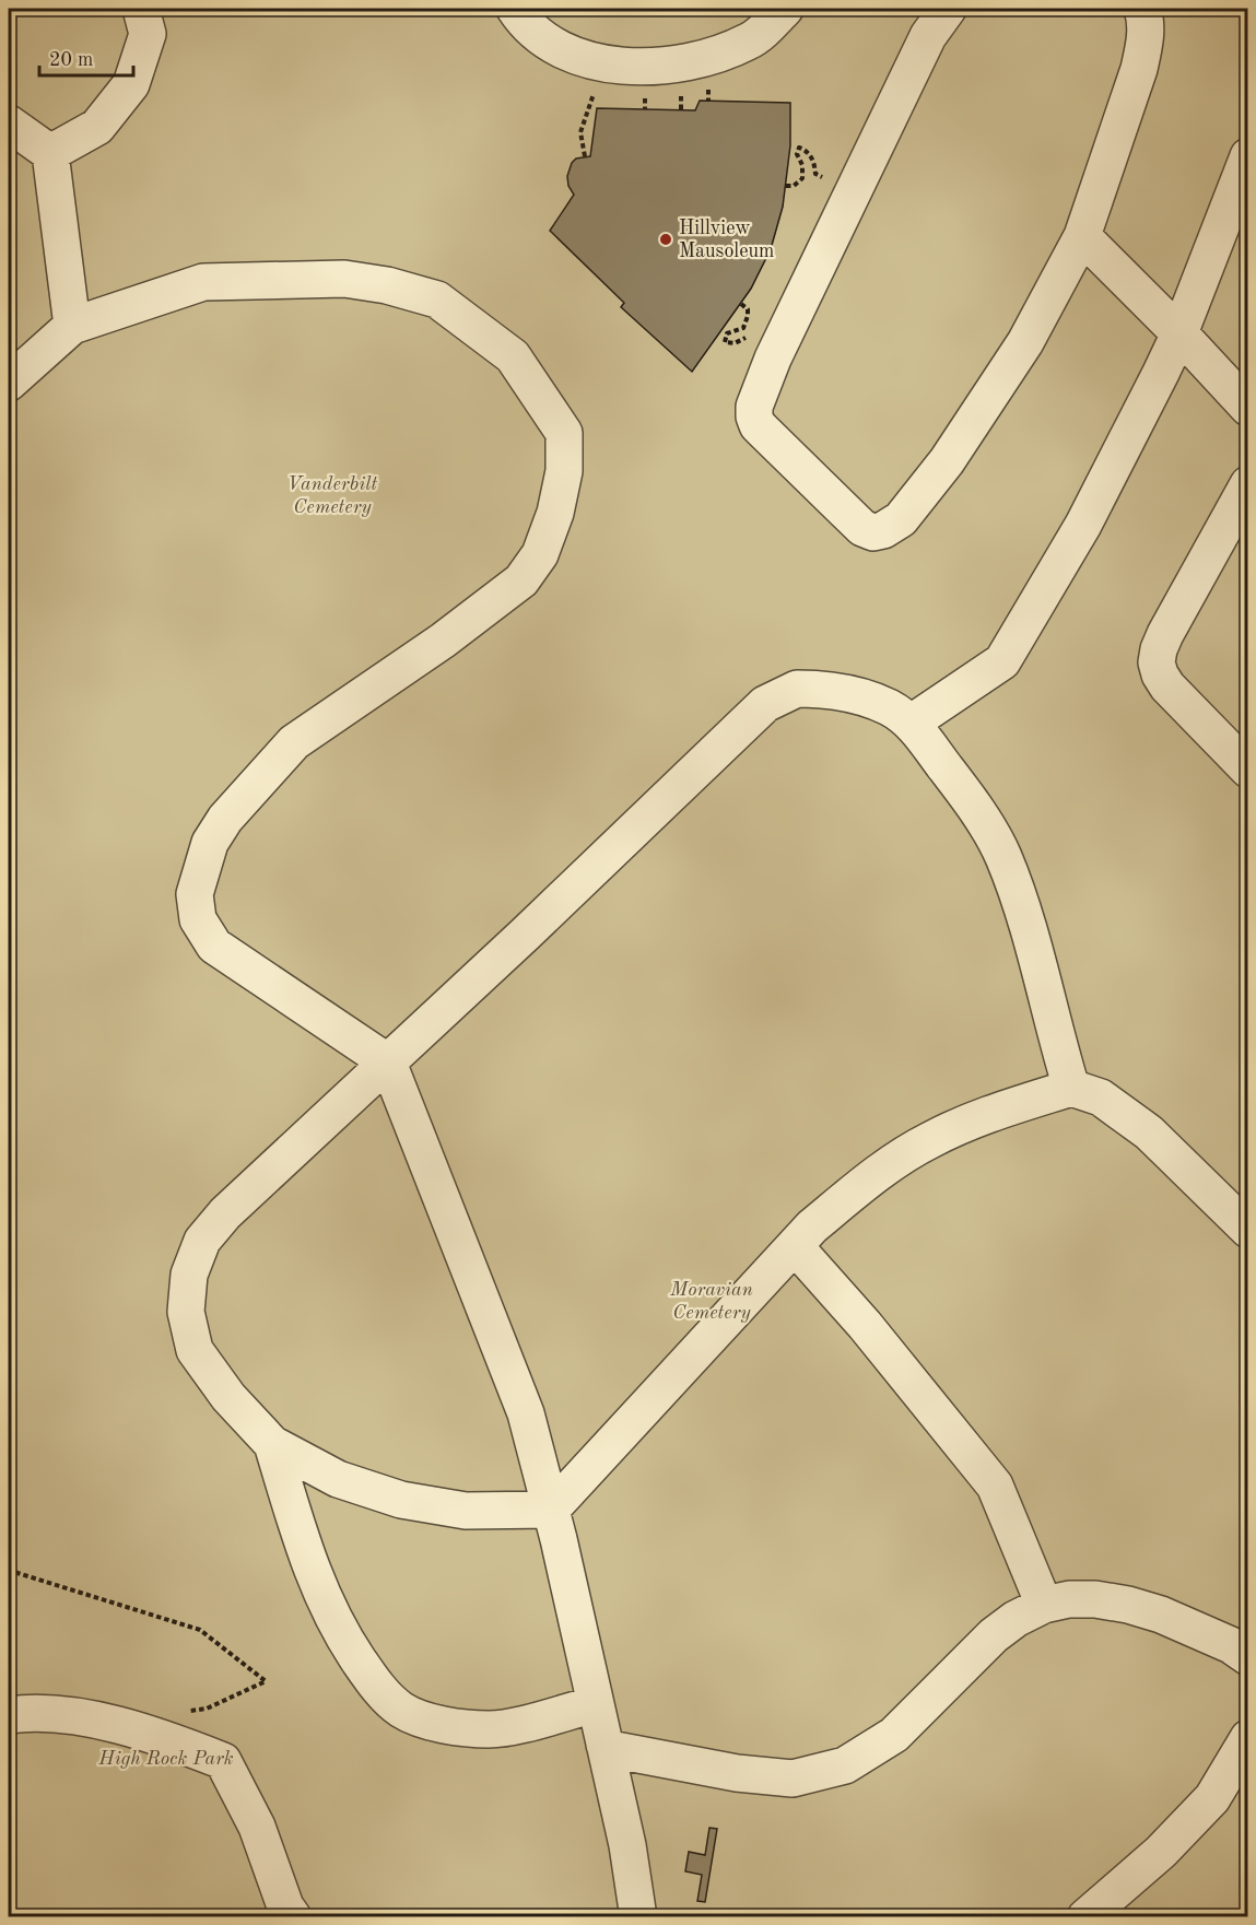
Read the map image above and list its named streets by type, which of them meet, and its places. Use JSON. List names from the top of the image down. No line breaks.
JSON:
{"parks":["Vanderbilt Cemetery","Moravian Cemetery","High Rock Park"],"places":["Hillview Mausoleum"],"scale_bar":"20 m"}
